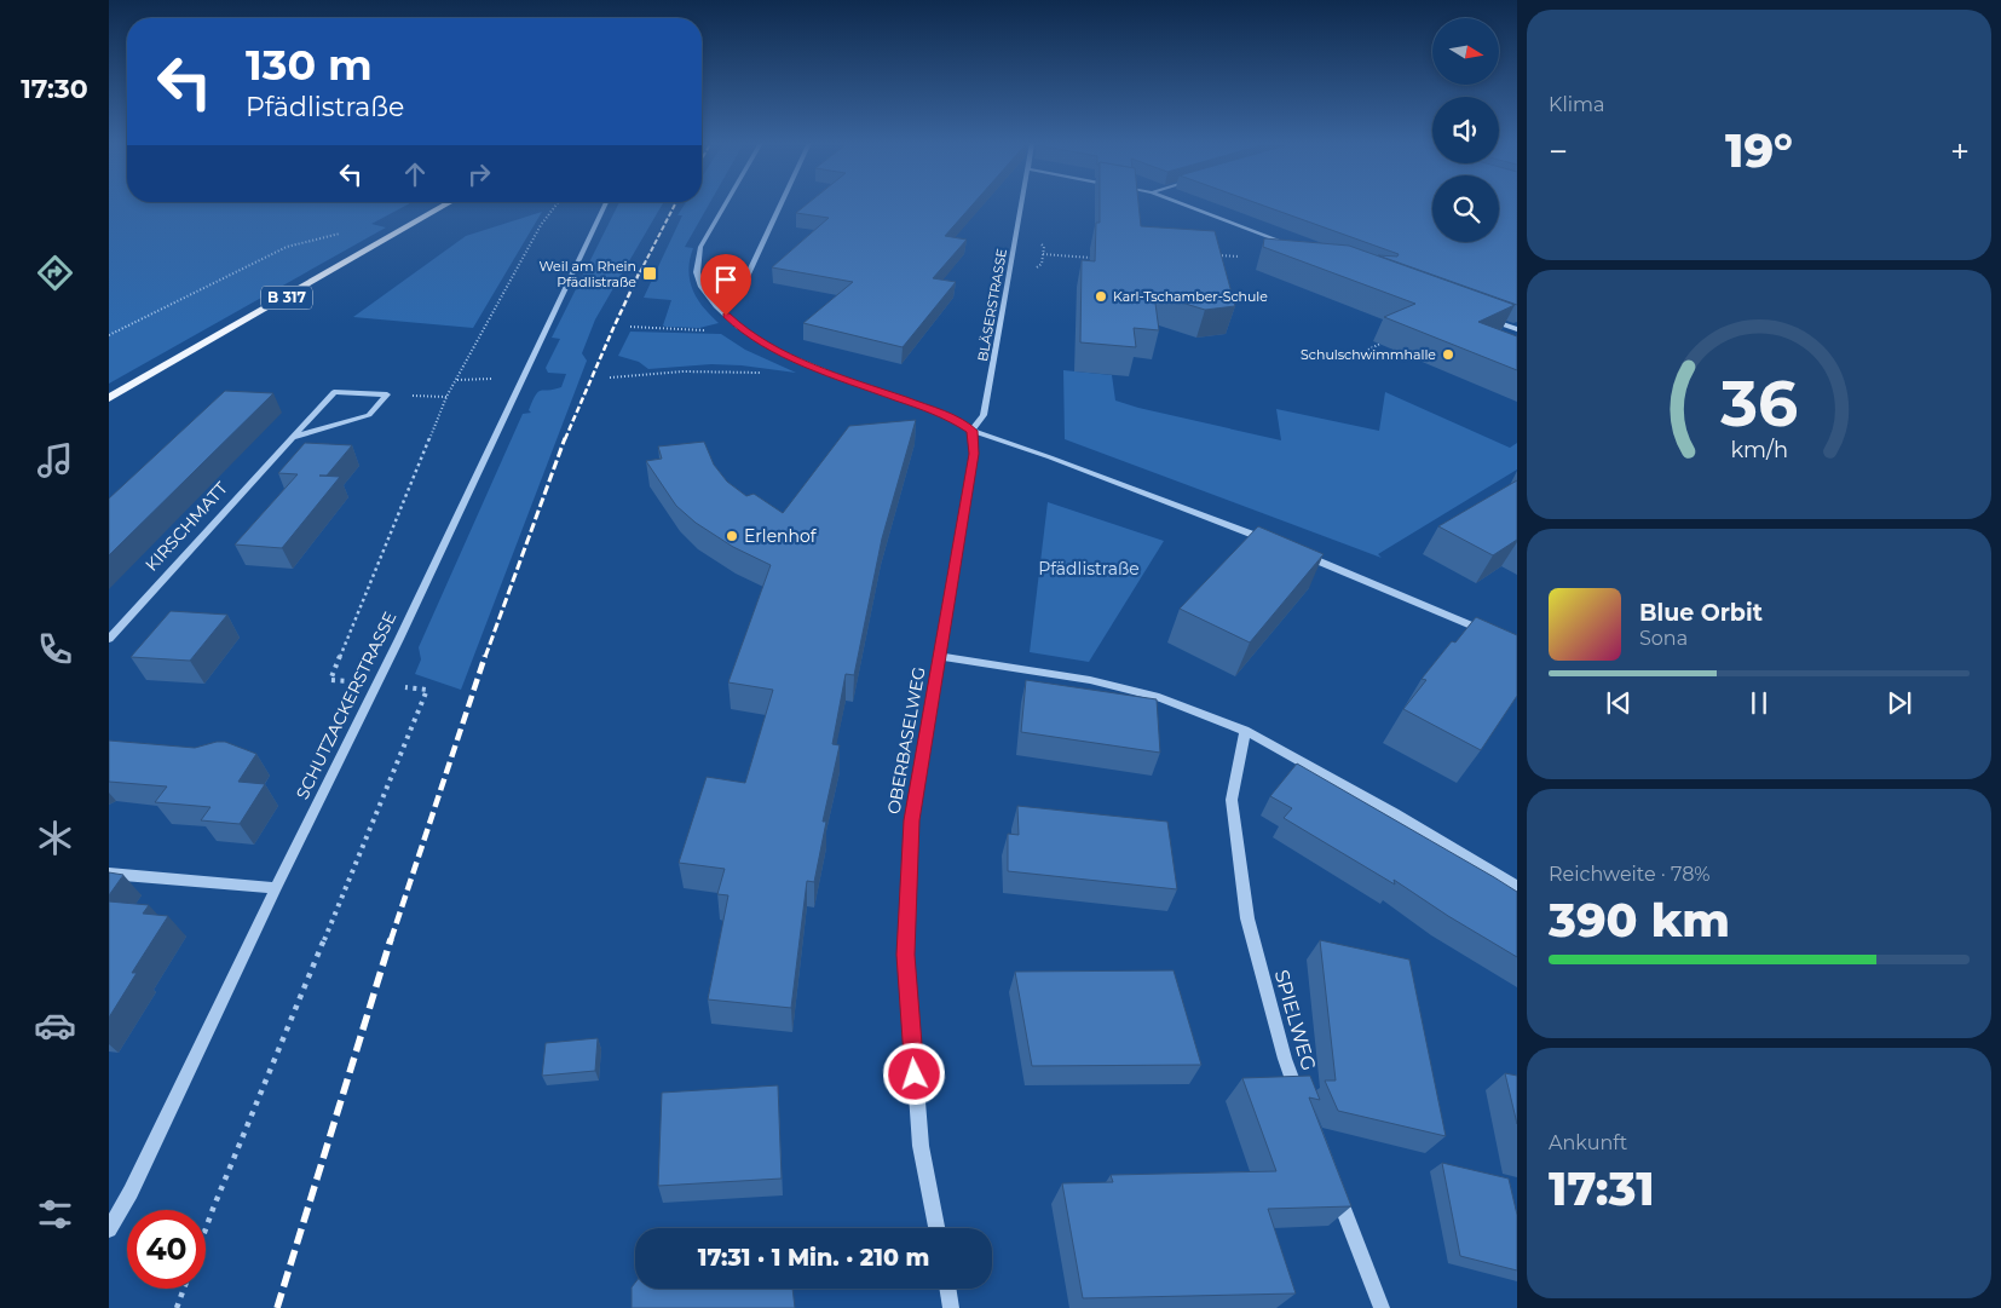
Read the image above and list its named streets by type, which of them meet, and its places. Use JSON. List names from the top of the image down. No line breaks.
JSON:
{"streets":{"main road":["B 317"],"street":["BLÄSERSTRASSE","KIRSCHMATT","SCHUTZACKERSTRASSE","OBERBASELWEG","SPIELWEG"]},"crossings":[["BLÄSERSTRASSE","OBERBASELWEG"]],"parks":["Pfädlistraße"],"places":{"transit":["Weil am Rhein Pfädlistraße"],"other":["Karl-Tschamber-Schule","Schulschwimmhalle","Erlenhof"]},"north":"right","page":{"tabs":"17:30","tile":["Klima",["Reichweite · 78%","390 km"],["Ankunft","17:31"]],"turn":["130 m","Pfädlistraße"],"heat":["−","19°","+"],"song":["Blue Orbit","Sona"],"limit":"40","trip":"17:31 · 1 Min. · 210 m","gauge":["36","km/h"]}}
